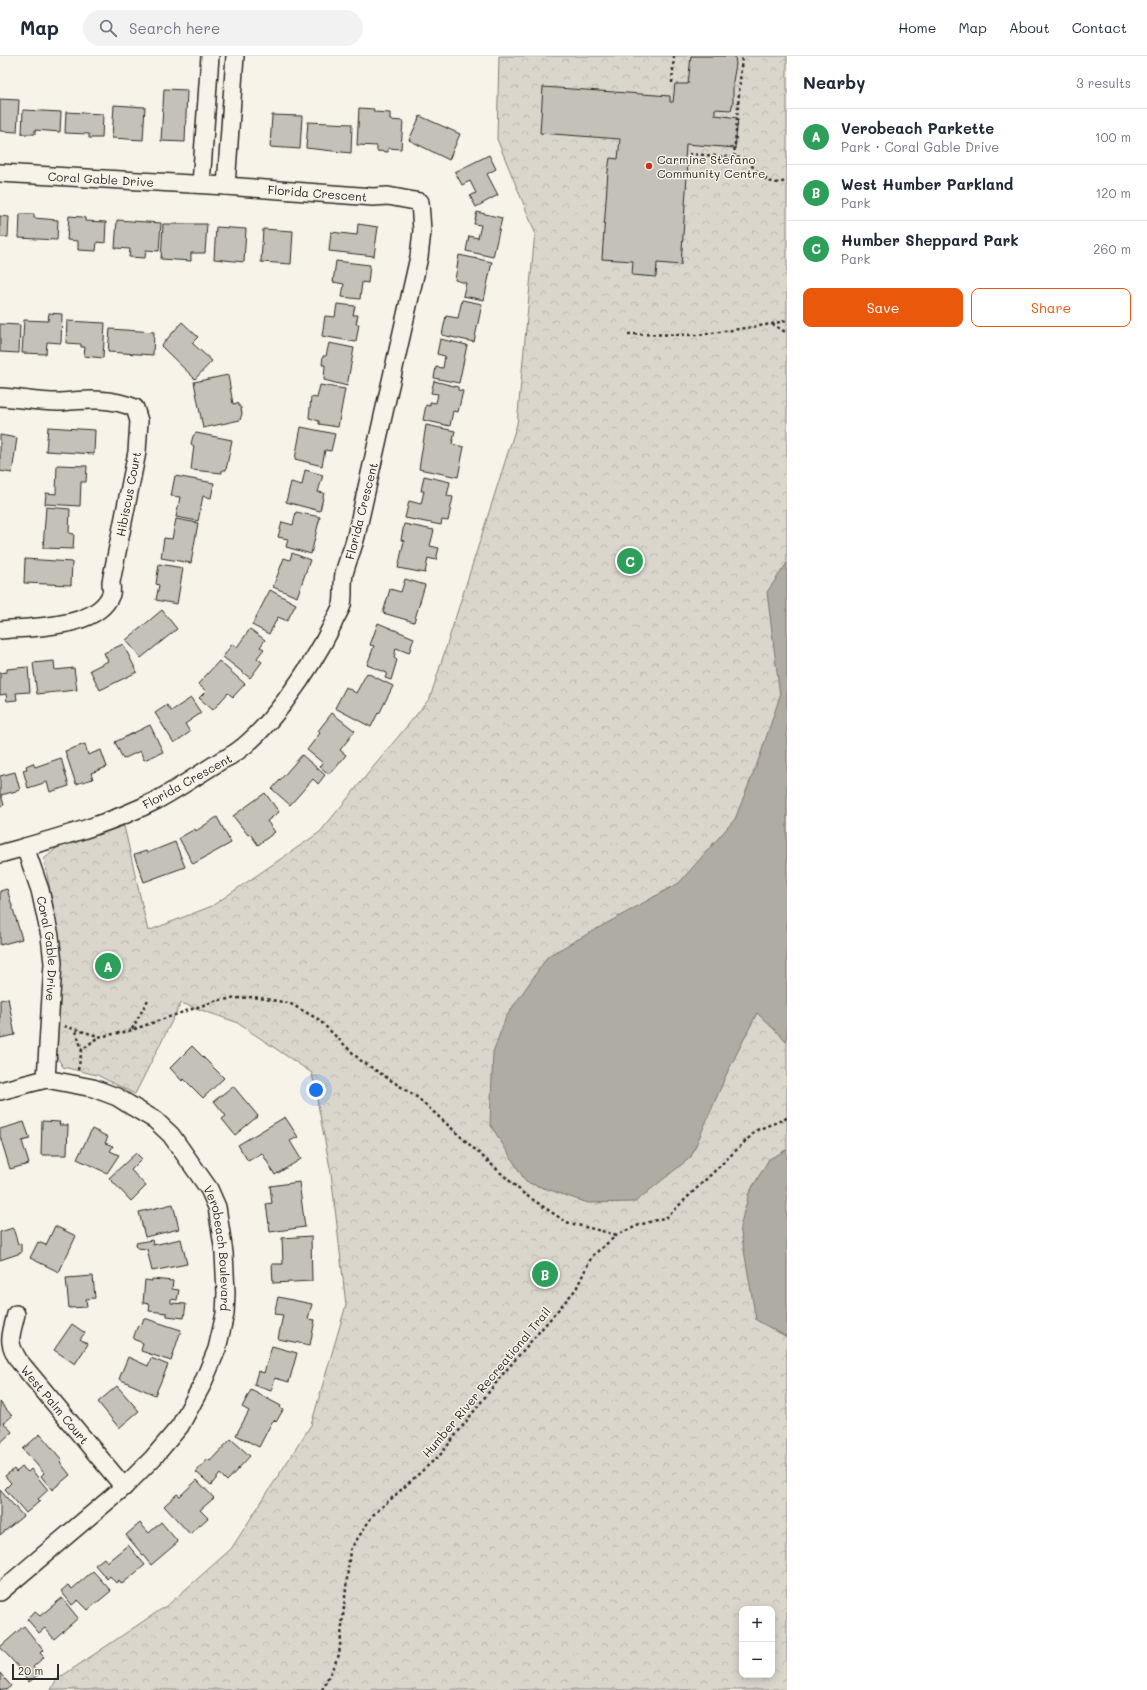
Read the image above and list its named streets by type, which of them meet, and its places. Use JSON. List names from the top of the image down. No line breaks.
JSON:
{"streets":{"street":["Coral Gable Drive","Florida Crescent","Hibiscus Court","Verobeach Boulevard","West Palm Court"],"path":["Humber River Recreational Trail"]},"crossings":[["Coral Gable Drive","Florida Crescent"],["Coral Gable Drive","Verobeach Boulevard"],["Verobeach Boulevard","West Palm Court"]],"places":["Carmine Stefano Community Centre"],"scale_bar":"20 m","page":{"header":"Map","search":"Search here","nav":["Home","Map","About","Contact"],"heading":["Nearby","3 results"],"list":[{"mark":"A","name":"Verobeach Parkette","note":"Park · Coral Gable Drive","value":"100 m"},{"mark":"B","name":"West Humber Parkland","note":"Park","value":"120 m"},{"mark":"C","name":"Humber Sheppard Park","note":"Park","value":"260 m"}],"buttons":["Save","Share"],"pins":["C","A","B"],"map_buttons":["+","−"],"scale":"20 m"}}
